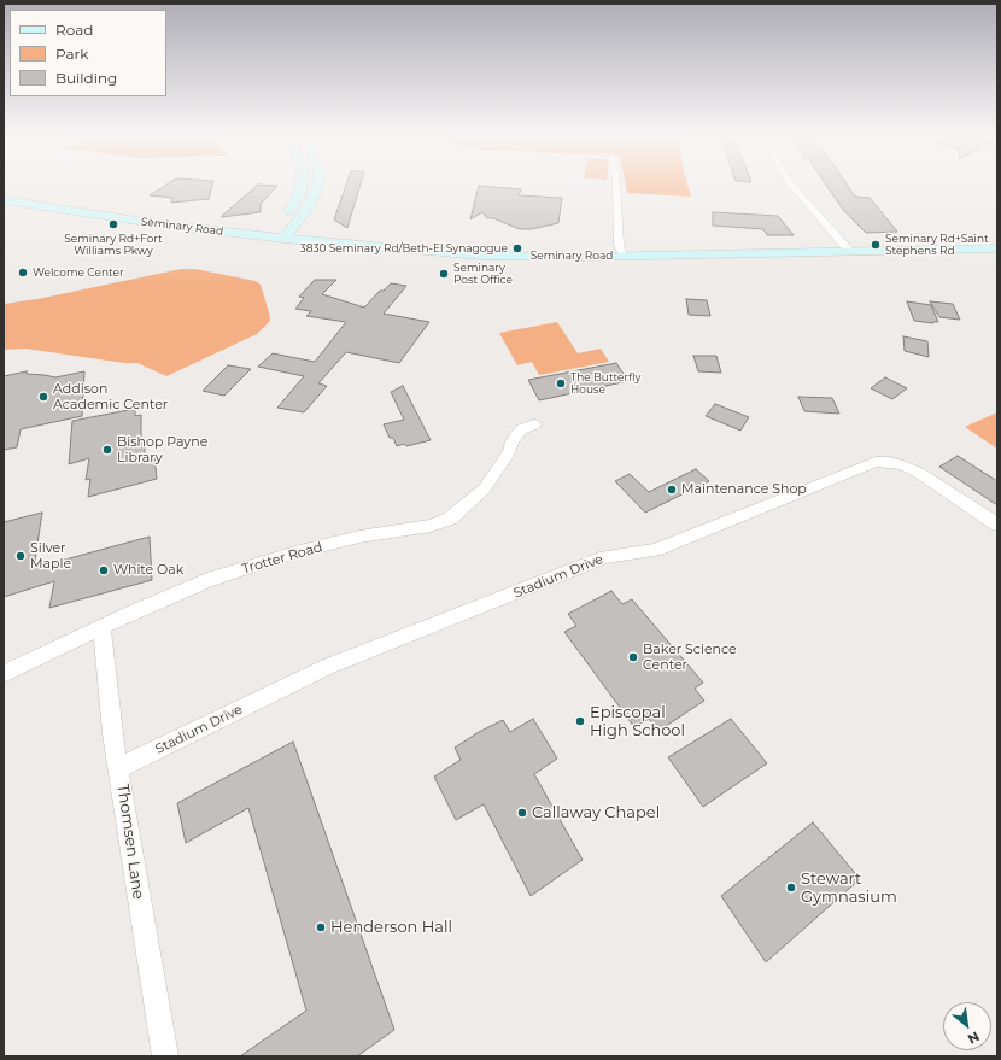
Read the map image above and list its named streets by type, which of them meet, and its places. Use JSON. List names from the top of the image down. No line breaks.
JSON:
{"streets":{"main road":["Seminary Road"],"street":["Trotter Road","Stadium Drive","Thomsen Lane"]},"crossings":[["Trotter Road","Thomsen Lane"],["Stadium Drive","Thomsen Lane"]],"places":["Seminary Rd+Fort Williams Pkwy","Seminary Rd+Saint Stephens Rd","3830 Seminary Rd/Beth-El Synagogue","Welcome Center","Seminary Post Office","The Butterfly House","Addison Academic Center","Bishop Payne Library","Maintenance Shop","Silver Maple","White Oak","Baker Science Center","Episcopal High School","Callaway Chapel","Stewart Gymnasium","Henderson Hall"],"legend":["Road","Park","Building"],"north":"bottom right"}
